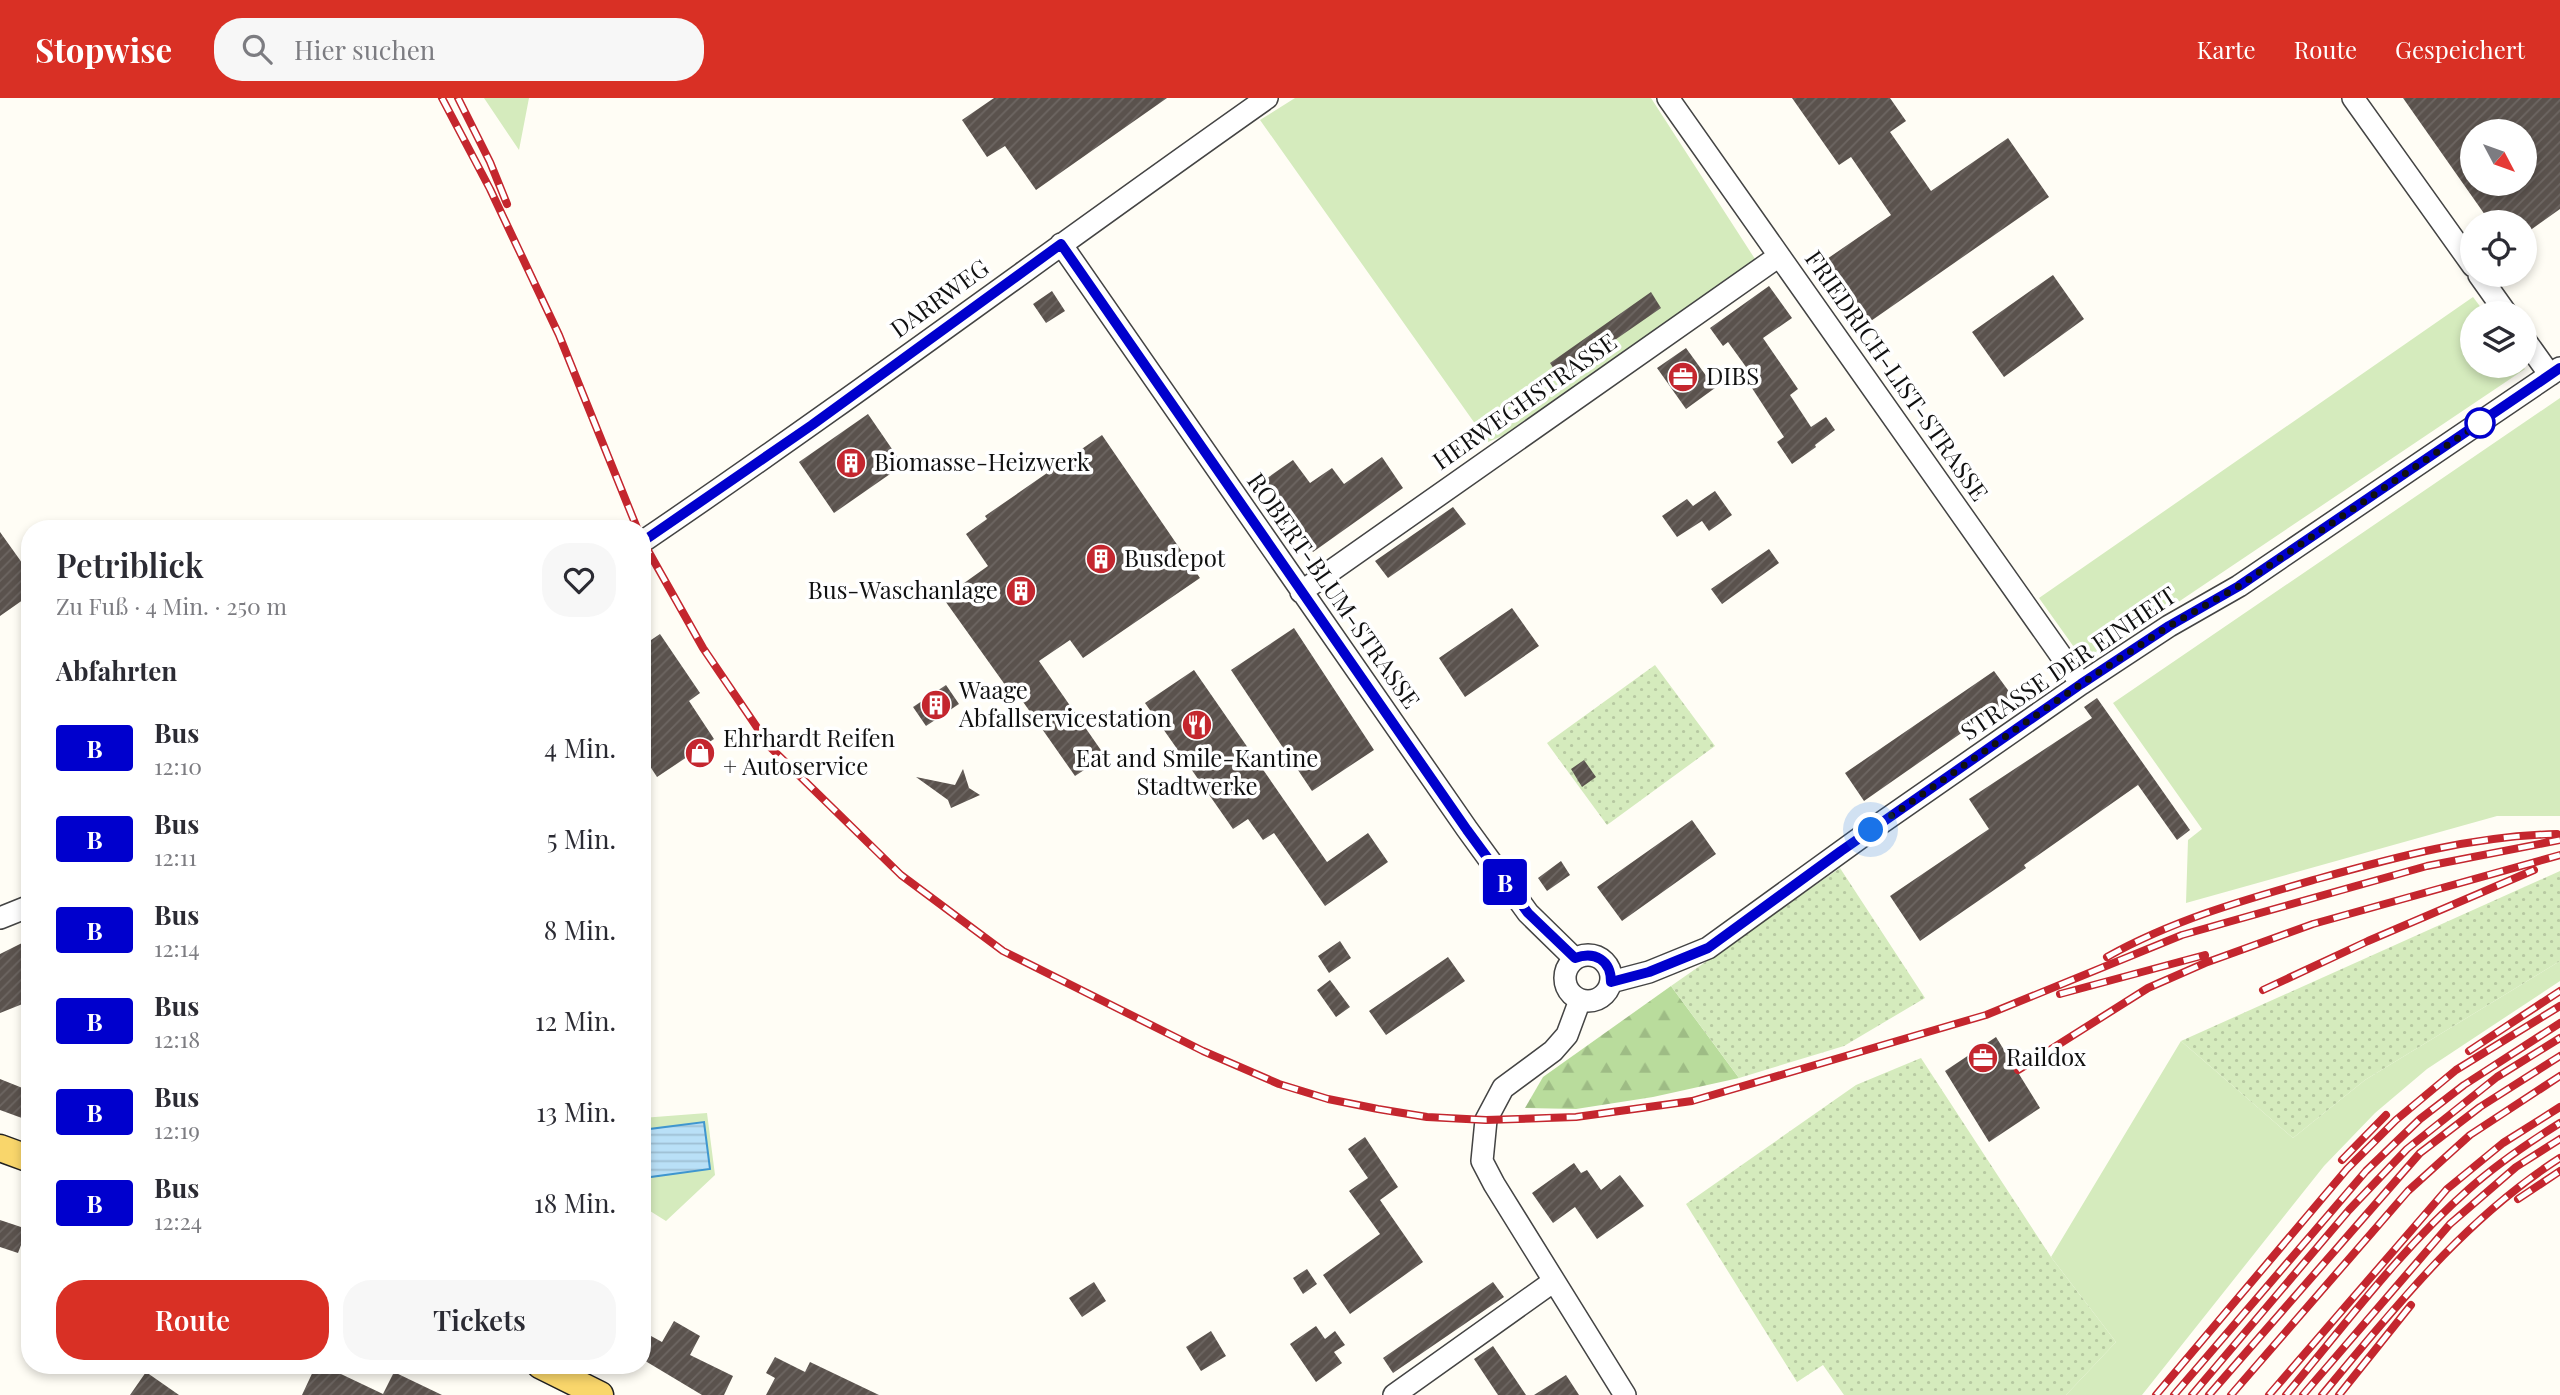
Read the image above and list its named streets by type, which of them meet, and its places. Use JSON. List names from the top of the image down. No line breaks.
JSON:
{"streets":{"street":["DARRWEG","FRIEDRICH-LIST-STRASSE","HERWEGHSTRASSE","ROBERT-BLUM-STRASSE","STRASSE DER EINHEIT"]},"crossings":[["DARRWEG","ROBERT-BLUM-STRASSE"],["FRIEDRICH-LIST-STRASSE","HERWEGHSTRASSE"],["FRIEDRICH-LIST-STRASSE","STRASSE DER EINHEIT"],["HERWEGHSTRASSE","ROBERT-BLUM-STRASSE"],["ROBERT-BLUM-STRASSE","STRASSE DER EINHEIT"]],"places":{"office":["DIBS","Raildox"],"building":["Biomasse-Heizwerk","Busdepot","Bus-Waschanlage","Waage Abfallservicestation"],"restaurant":["Eat and Smile-Kantine Stadtwerke"],"shop":["Ehrhardt Reifen + Autoservice"]},"lines":["bus line B"],"north":"bottom right","page":{"header":"Stopwise","search":"Hier suchen","nav":["Karte","Route","Gespeichert"],"on_map":"B","heading":[["Petriblick","Zu Fuß · 4 Min. · 250 m"],"Abfahrten"],"list":[{"mark":"B","name":"Bus","note":"12:10","value":"4 Min."},{"mark":"B","name":"Bus","note":"12:11","value":"5 Min."},{"mark":"B","name":"Bus","note":"12:14","value":"8 Min."},{"mark":"B","name":"Bus","note":"12:18","value":"12 Min."},{"mark":"B","name":"Bus","note":"12:19","value":"13 Min."},{"mark":"B","name":"Bus","note":"12:24","value":"18 Min."}],"buttons":["Route","Tickets"]}}
